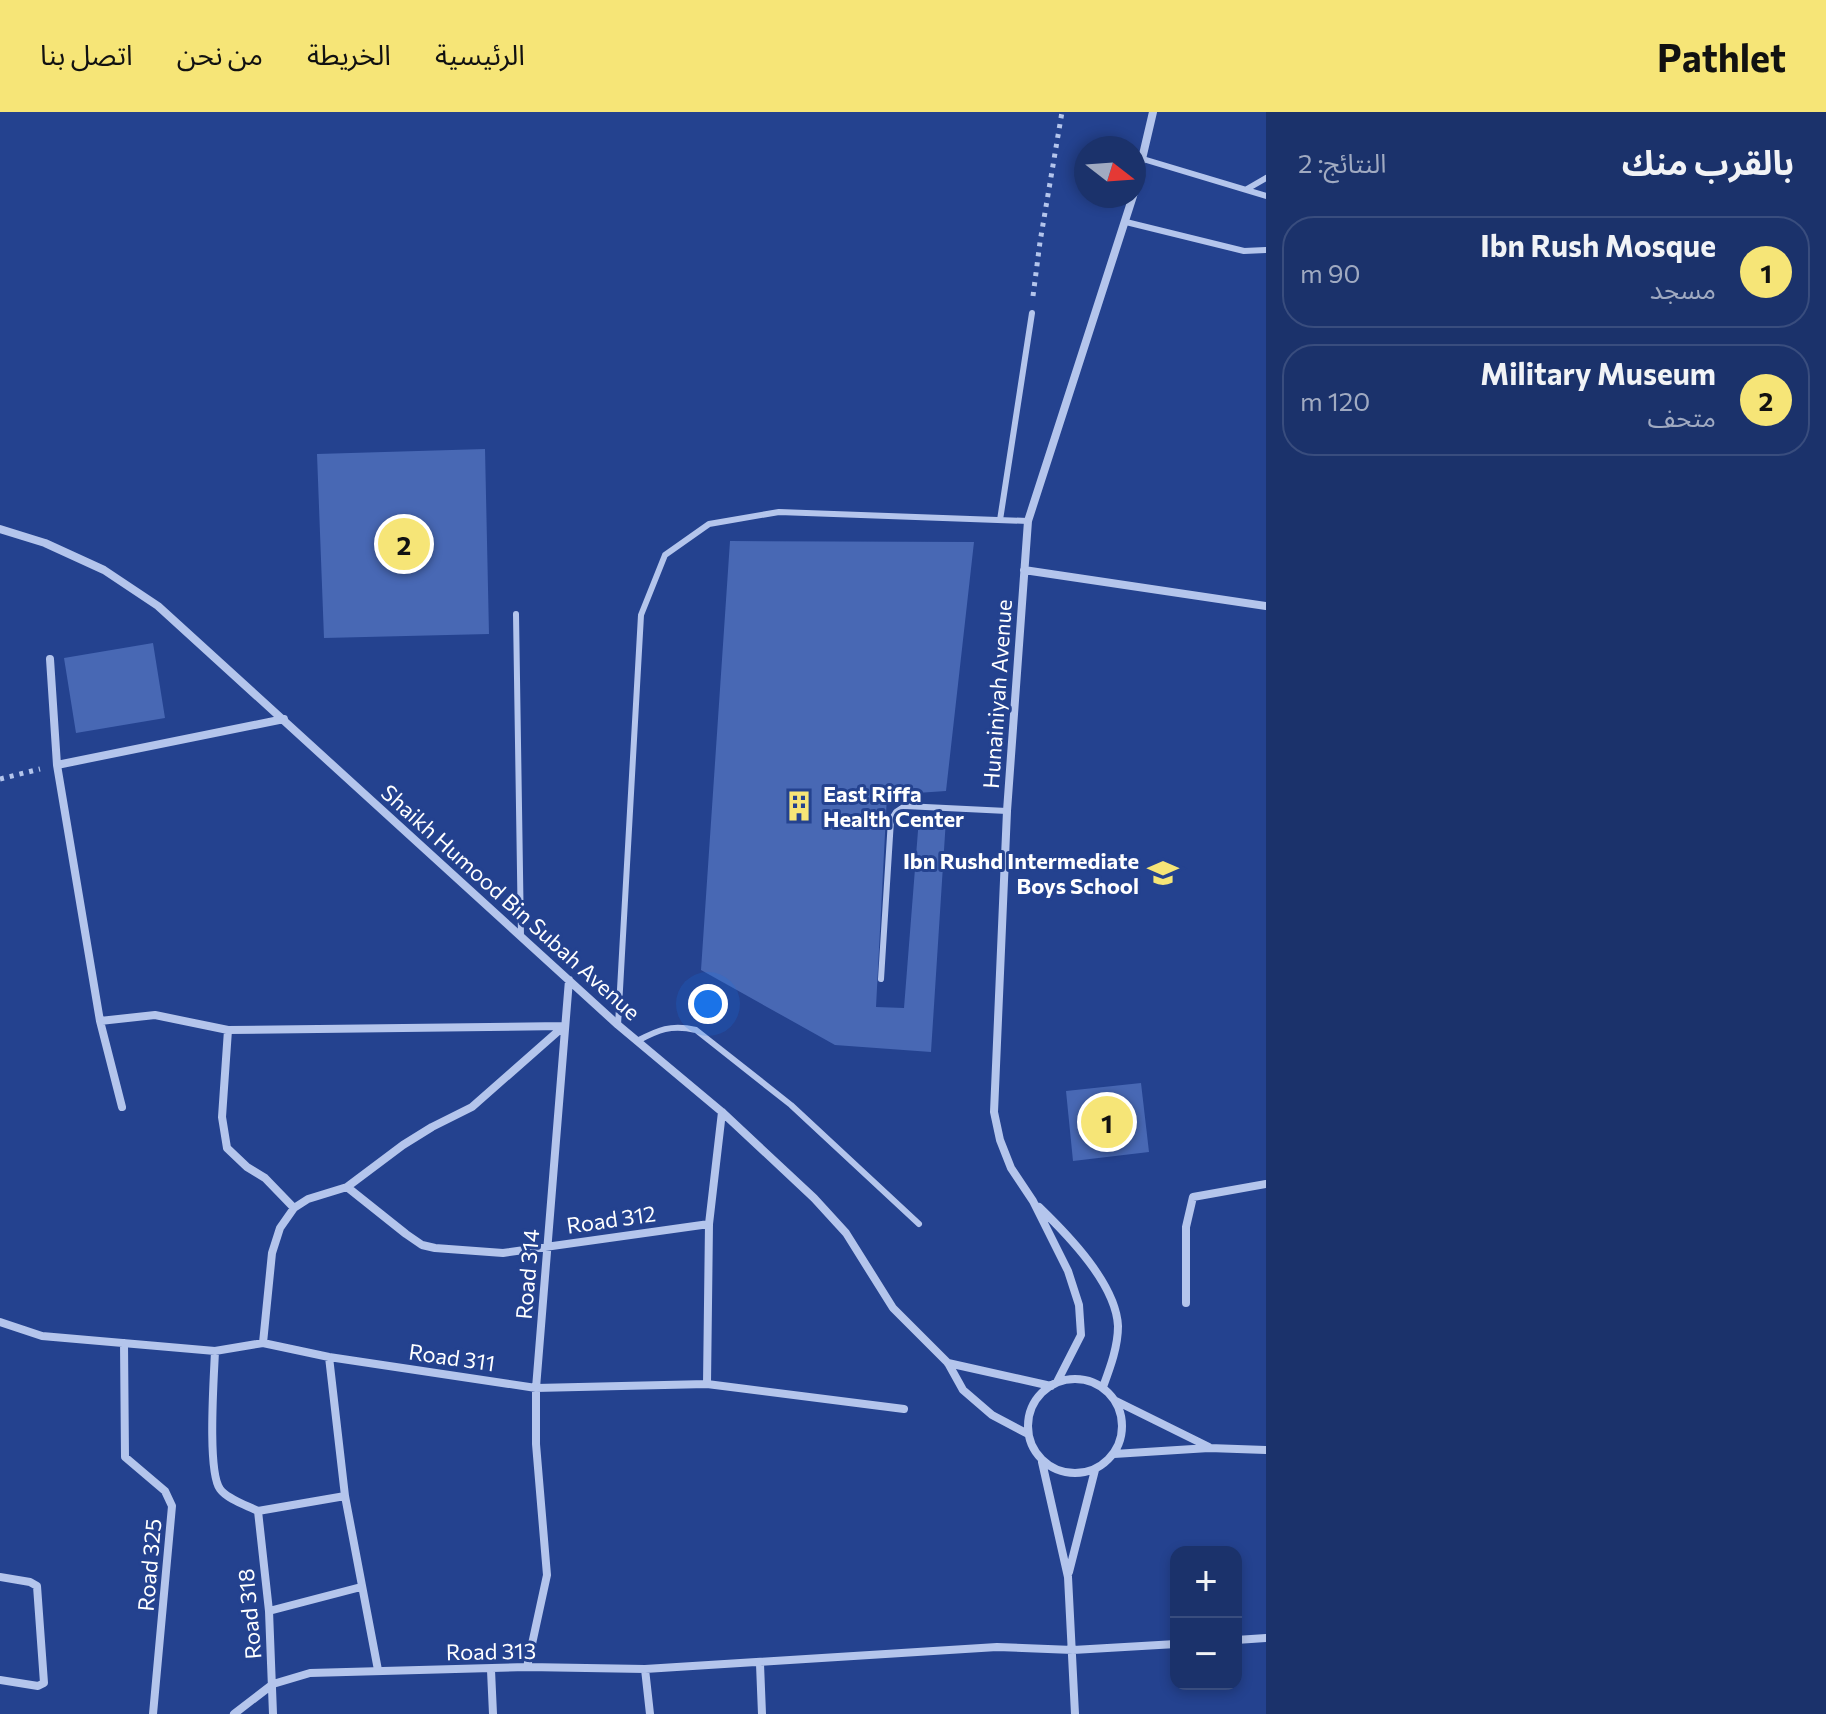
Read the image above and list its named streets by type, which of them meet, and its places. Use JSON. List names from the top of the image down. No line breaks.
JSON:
{"streets":{"street":["Hunainiyah Avenue","Shaikh Humood Bin Subah Avenue","Road 312","Road 314","Road 311","Road 325","Road 318","Road 313"]},"crossings":[["Hunainiyah Avenue","Shaikh Humood Bin Subah Avenue"],["Shaikh Humood Bin Subah Avenue","Road 314"],["Road 312","Road 314"],["Road 314","Road 311"],["Road 314","Road 313"],["Road 311","Road 325"],["Road 318","Road 313"]],"places":{"building":["East Riffa Health Center"],"school or university":["Ibn Rushd Intermediate Boys School"]},"north":"right","page":{"header":"Pathlet","nav":["الرئيسية","الخريطة","من نحن","اتصل بنا"],"heading":["بالقرب منك","النتائج: 2"],"list":[{"mark":"1","name":"Ibn Rush Mosque","note":"مسجد","value":"90 m"},{"mark":"2","name":"Military Museum","note":"متحف","value":"120 m"}],"pins":["2","1"],"map_buttons":["+","−"]}}
